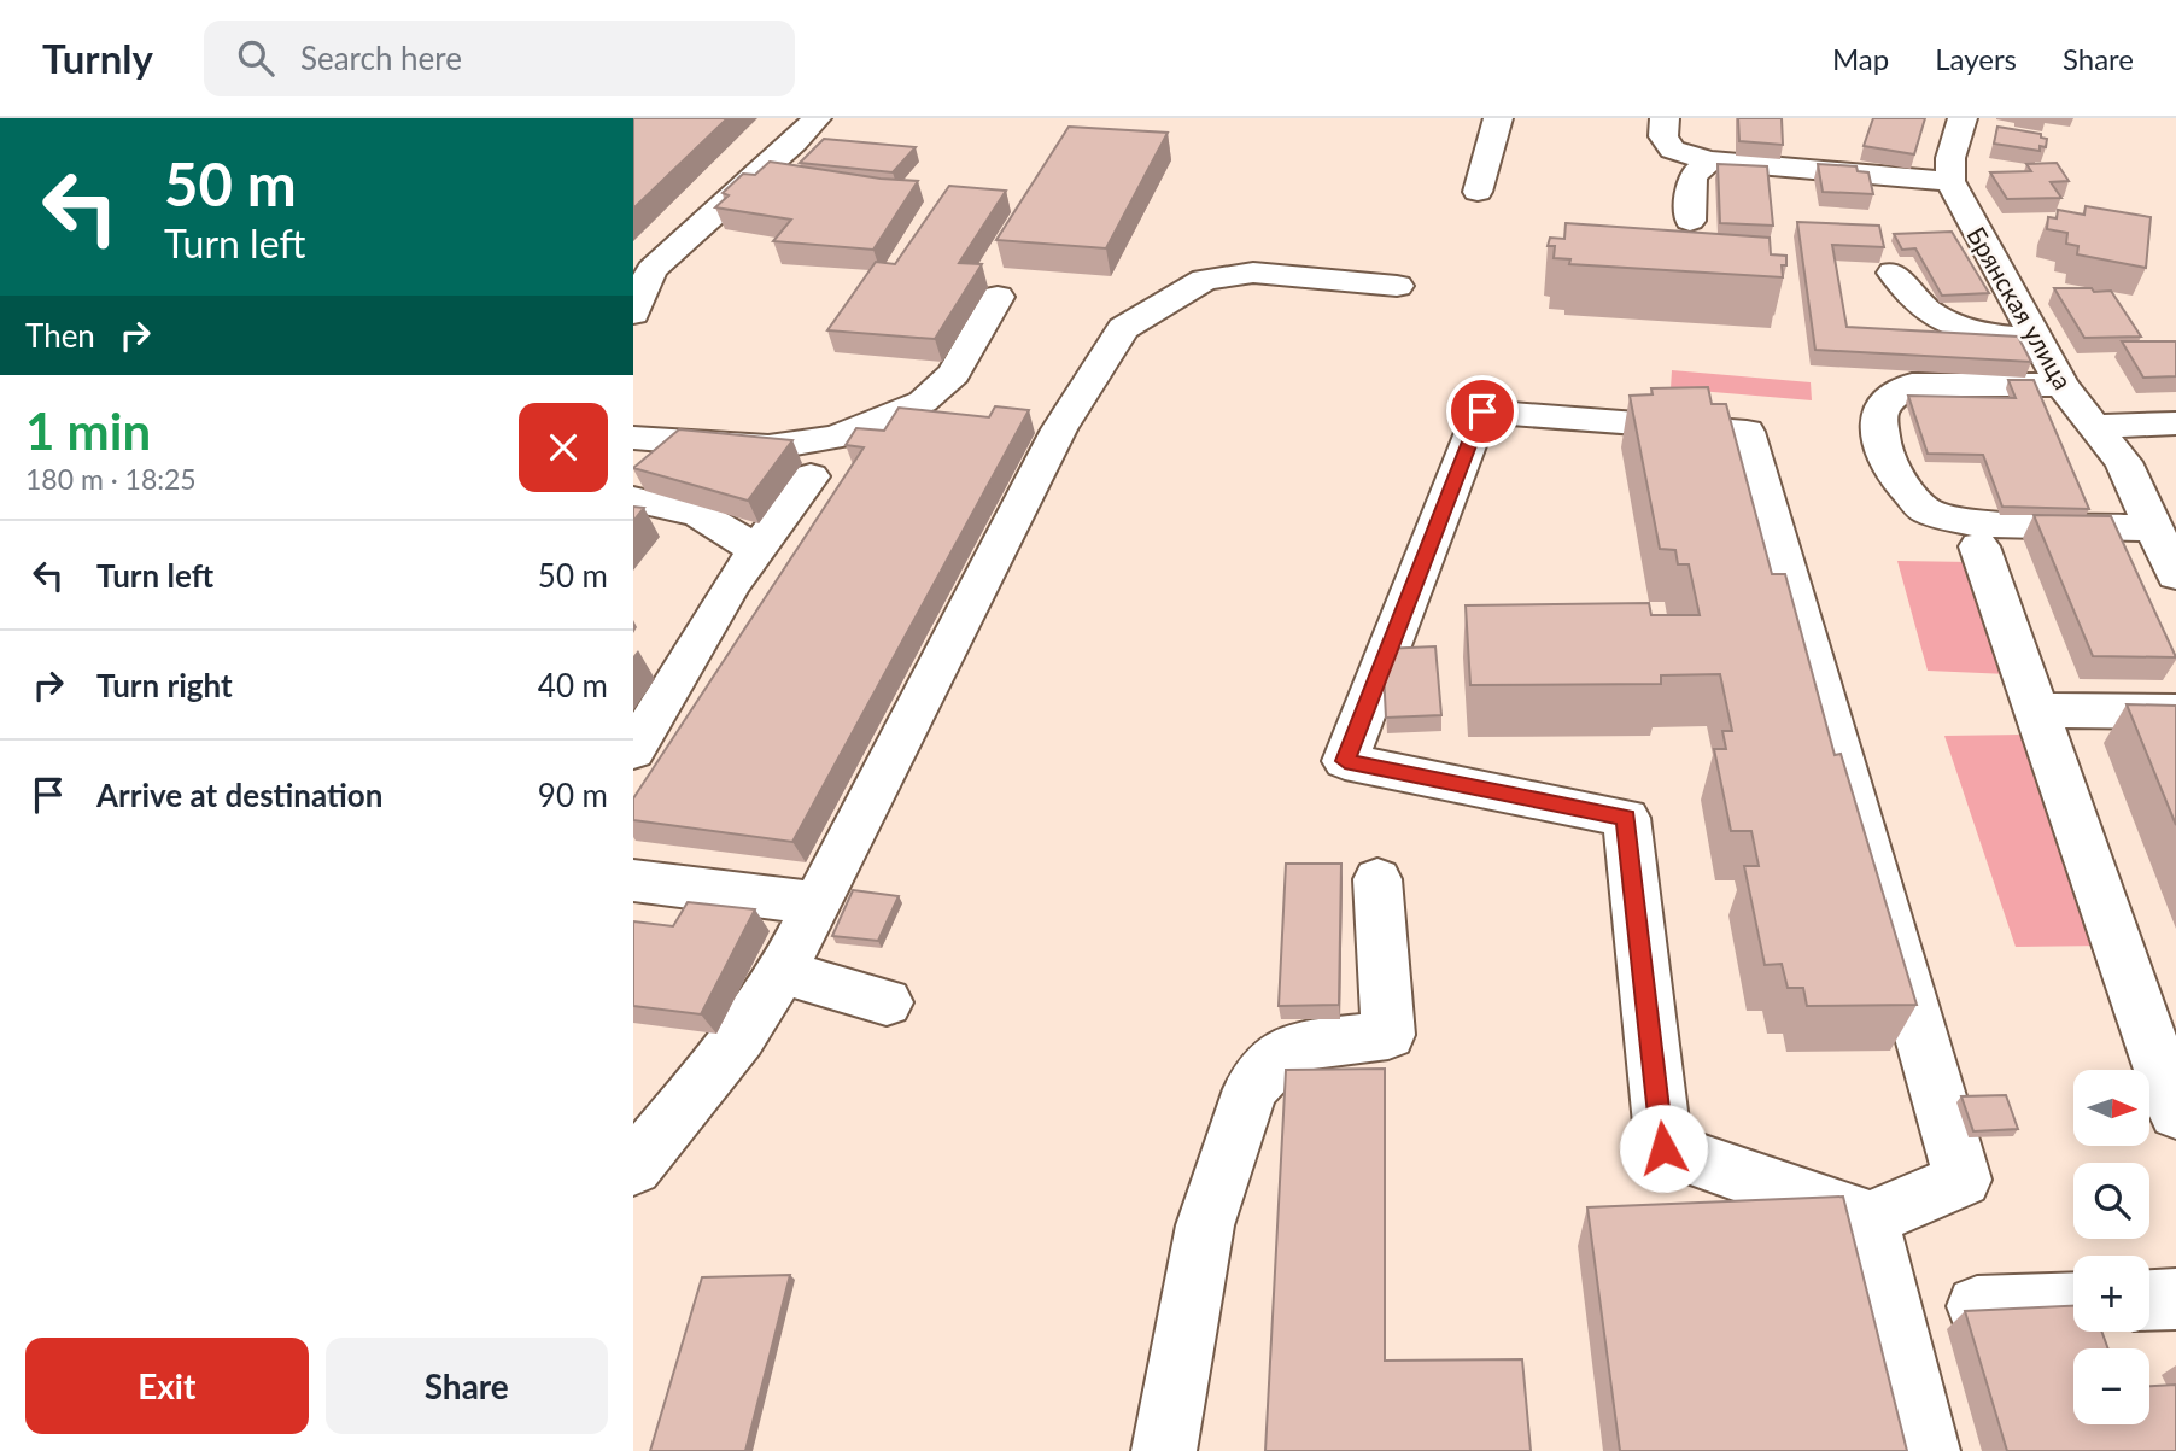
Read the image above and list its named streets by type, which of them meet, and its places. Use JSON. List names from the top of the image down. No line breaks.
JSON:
{"streets":{"street":["Брянская улица"]},"north":"right","page":{"header":"Turnly","search":"Search here","nav":["Map","Layers","Share"],"turn":["50 m","Turn left"],"then":"Then","heading":["1 min","180 m · 18:25"],"list":[{"name":"Turn left","value":"50 m"},{"name":"Turn right","value":"40 m"},{"name":"Arrive at destination","value":"90 m"}],"map_buttons":["+","−"],"buttons":["Exit","Share"]}}
